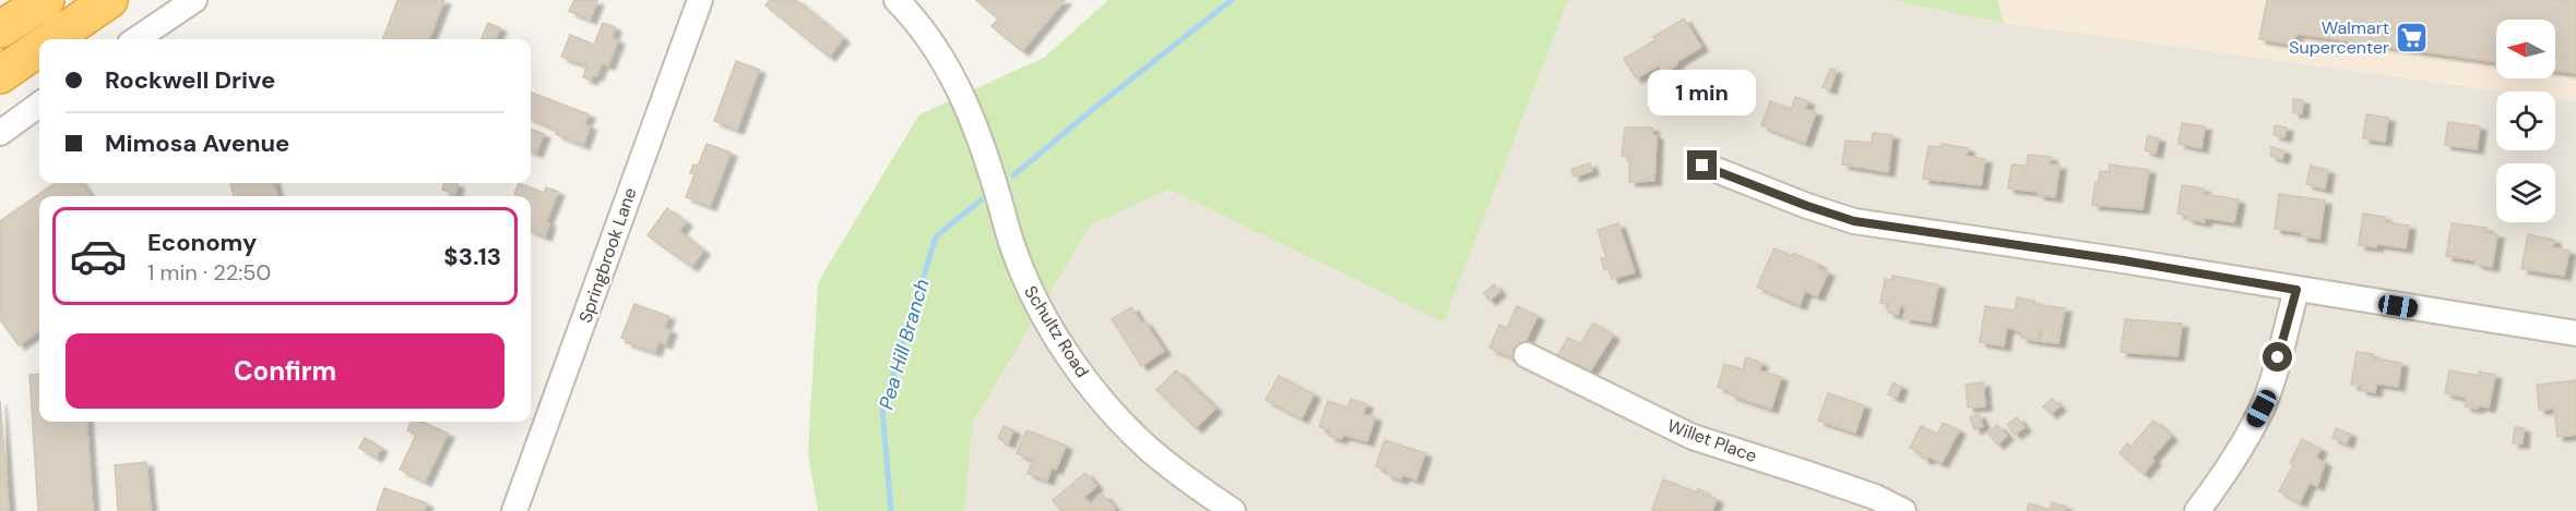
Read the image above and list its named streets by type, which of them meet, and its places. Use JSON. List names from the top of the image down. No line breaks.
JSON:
{"streets":{"street":["Springbrook Lane","Schultz Road","Willet Place"]},"water":["Pea Hill Branch"],"places":{"supermarket":["Walmart Supercenter"]},"north":"left","page":{"banner":["Rockwell Drive","Mimosa Avenue"],"bubble":"1 min","list":[{"name":"Economy","note":"1 min · 22:50","value":"$3.13"}],"buttons":"Confirm"}}
